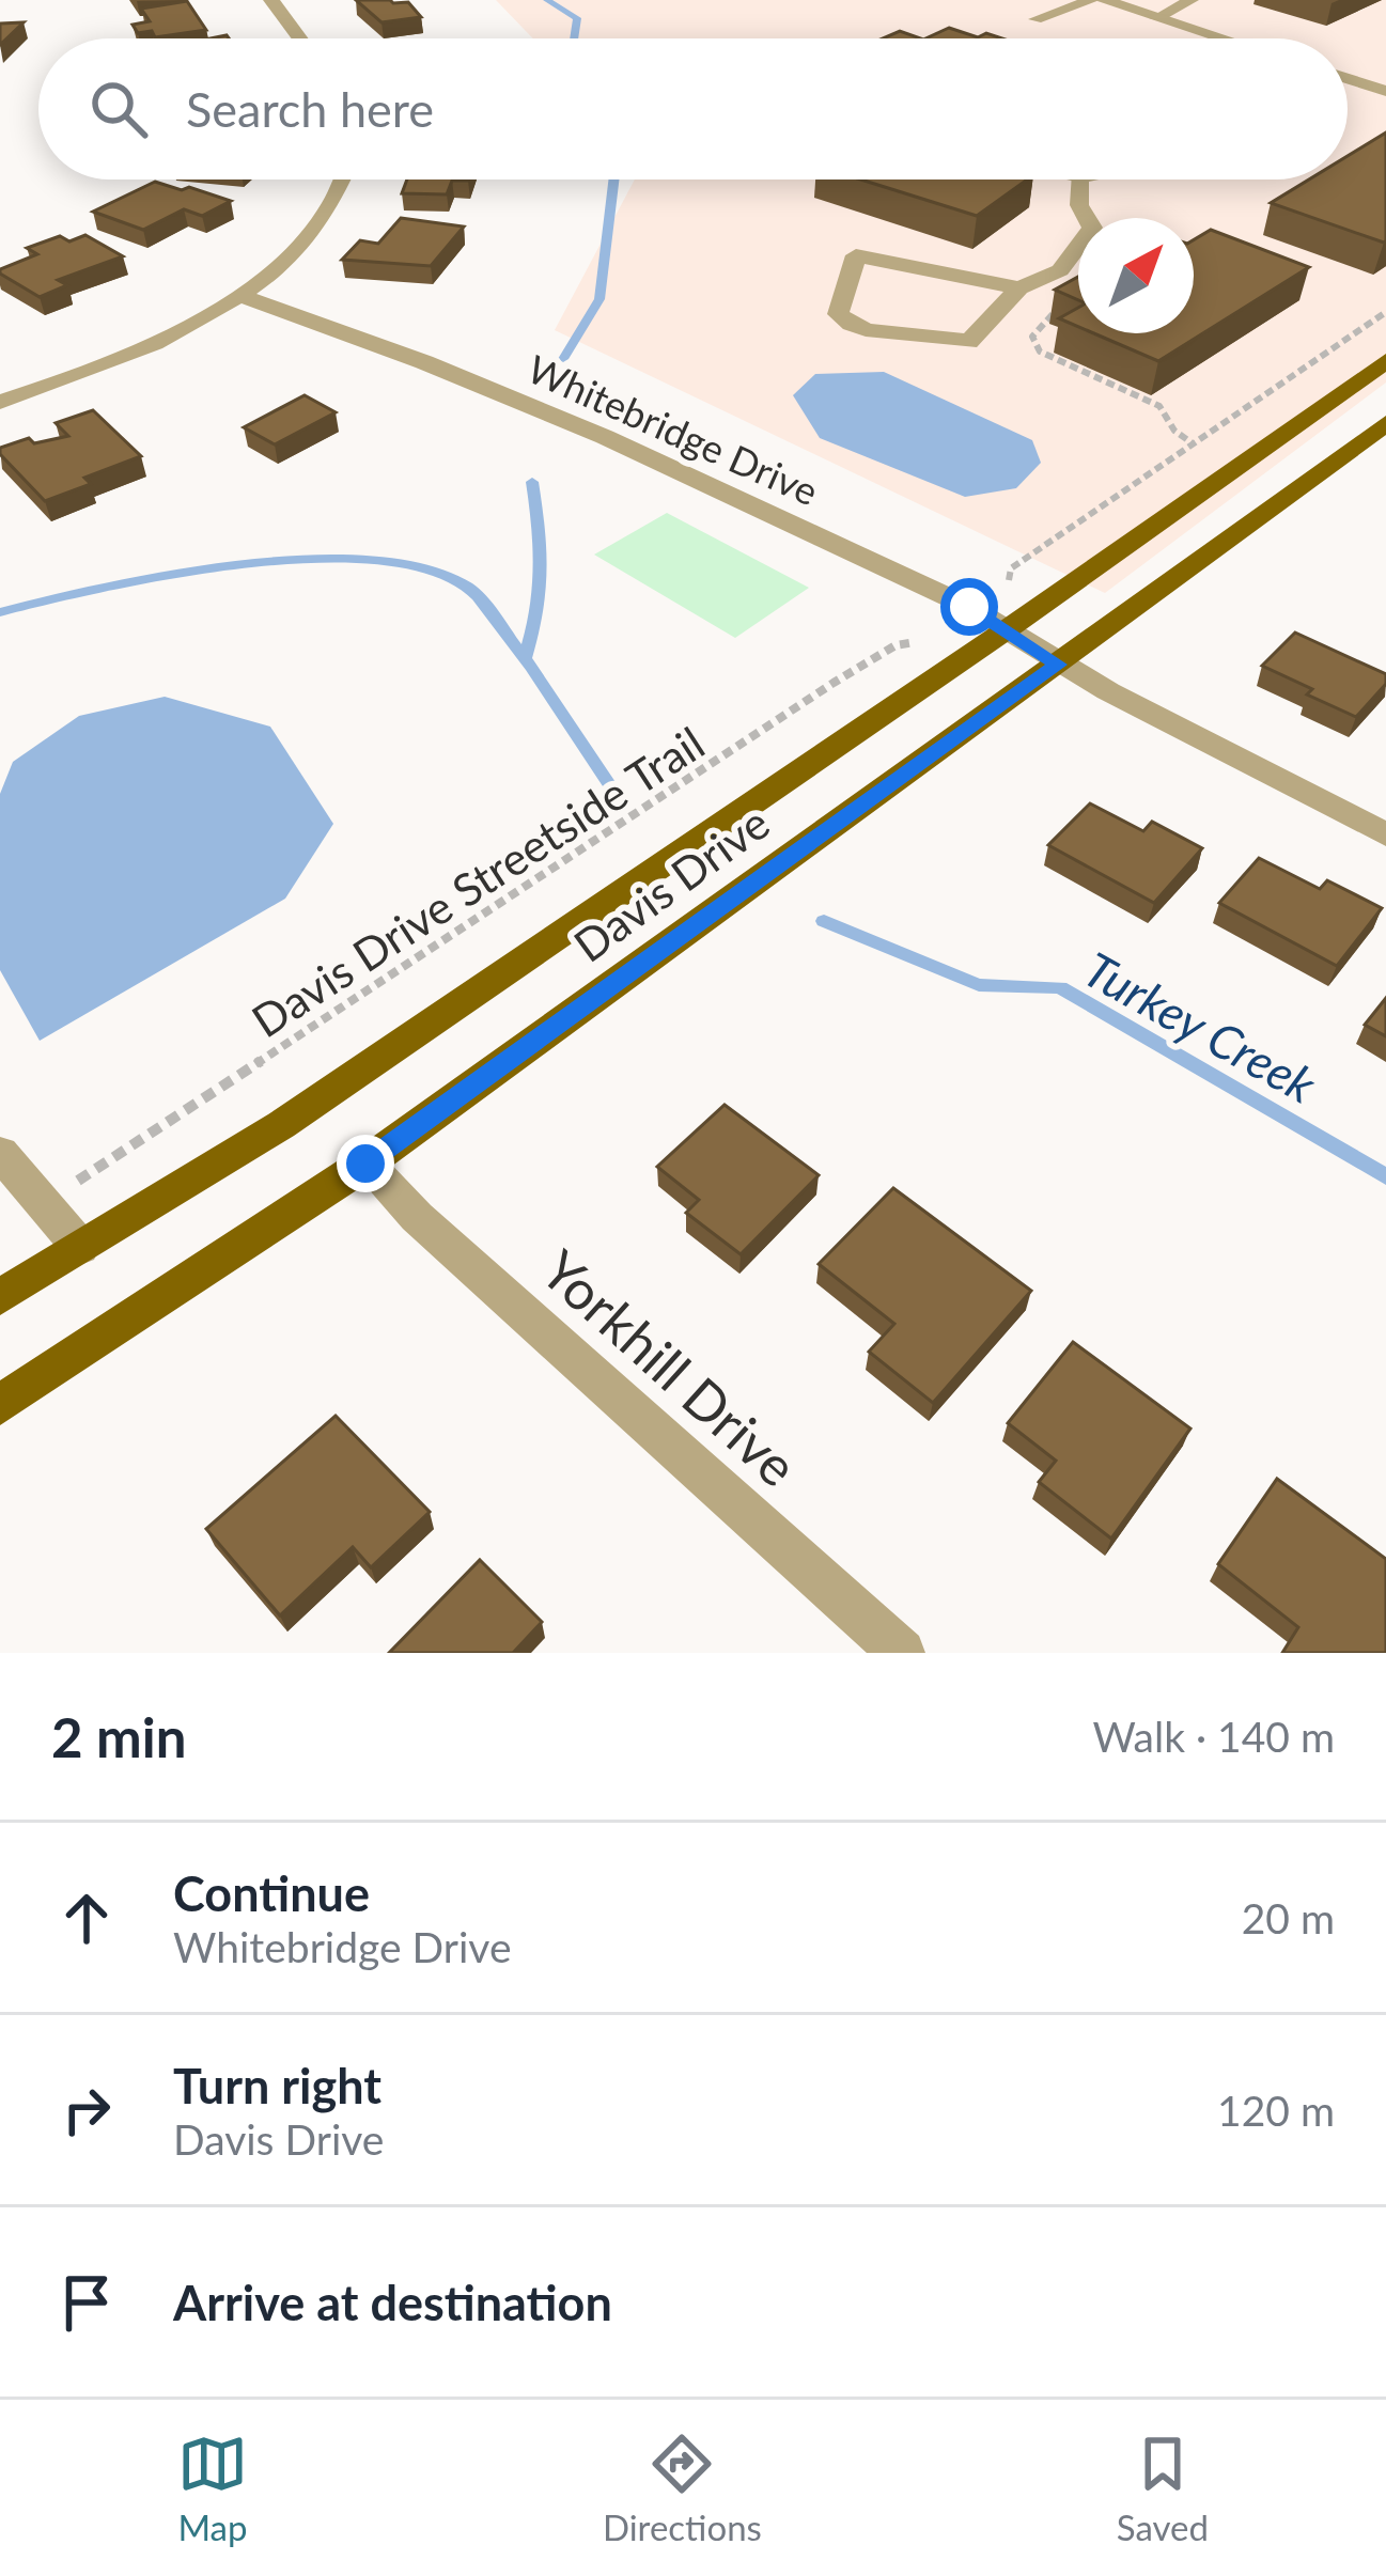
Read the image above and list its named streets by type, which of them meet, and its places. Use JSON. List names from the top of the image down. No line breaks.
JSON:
{"streets":{"main road":["Davis Drive"],"street":["Whitebridge Drive","Yorkhill Drive"],"path":["Davis Drive Streetside Trail"]},"crossings":[["Whitebridge Drive","Davis Drive"],["Davis Drive","Yorkhill Drive"]],"water":["Turkey Creek"],"north":"top right","page":{"search":"Search here","heading":["2 min","Walk · 140 m"],"list":[["Continue","Whitebridge Drive","20 m"],["Turn right","Davis Drive","120 m"],"Arrive at destination"],"nav":["Map","Directions","Saved"]}}
